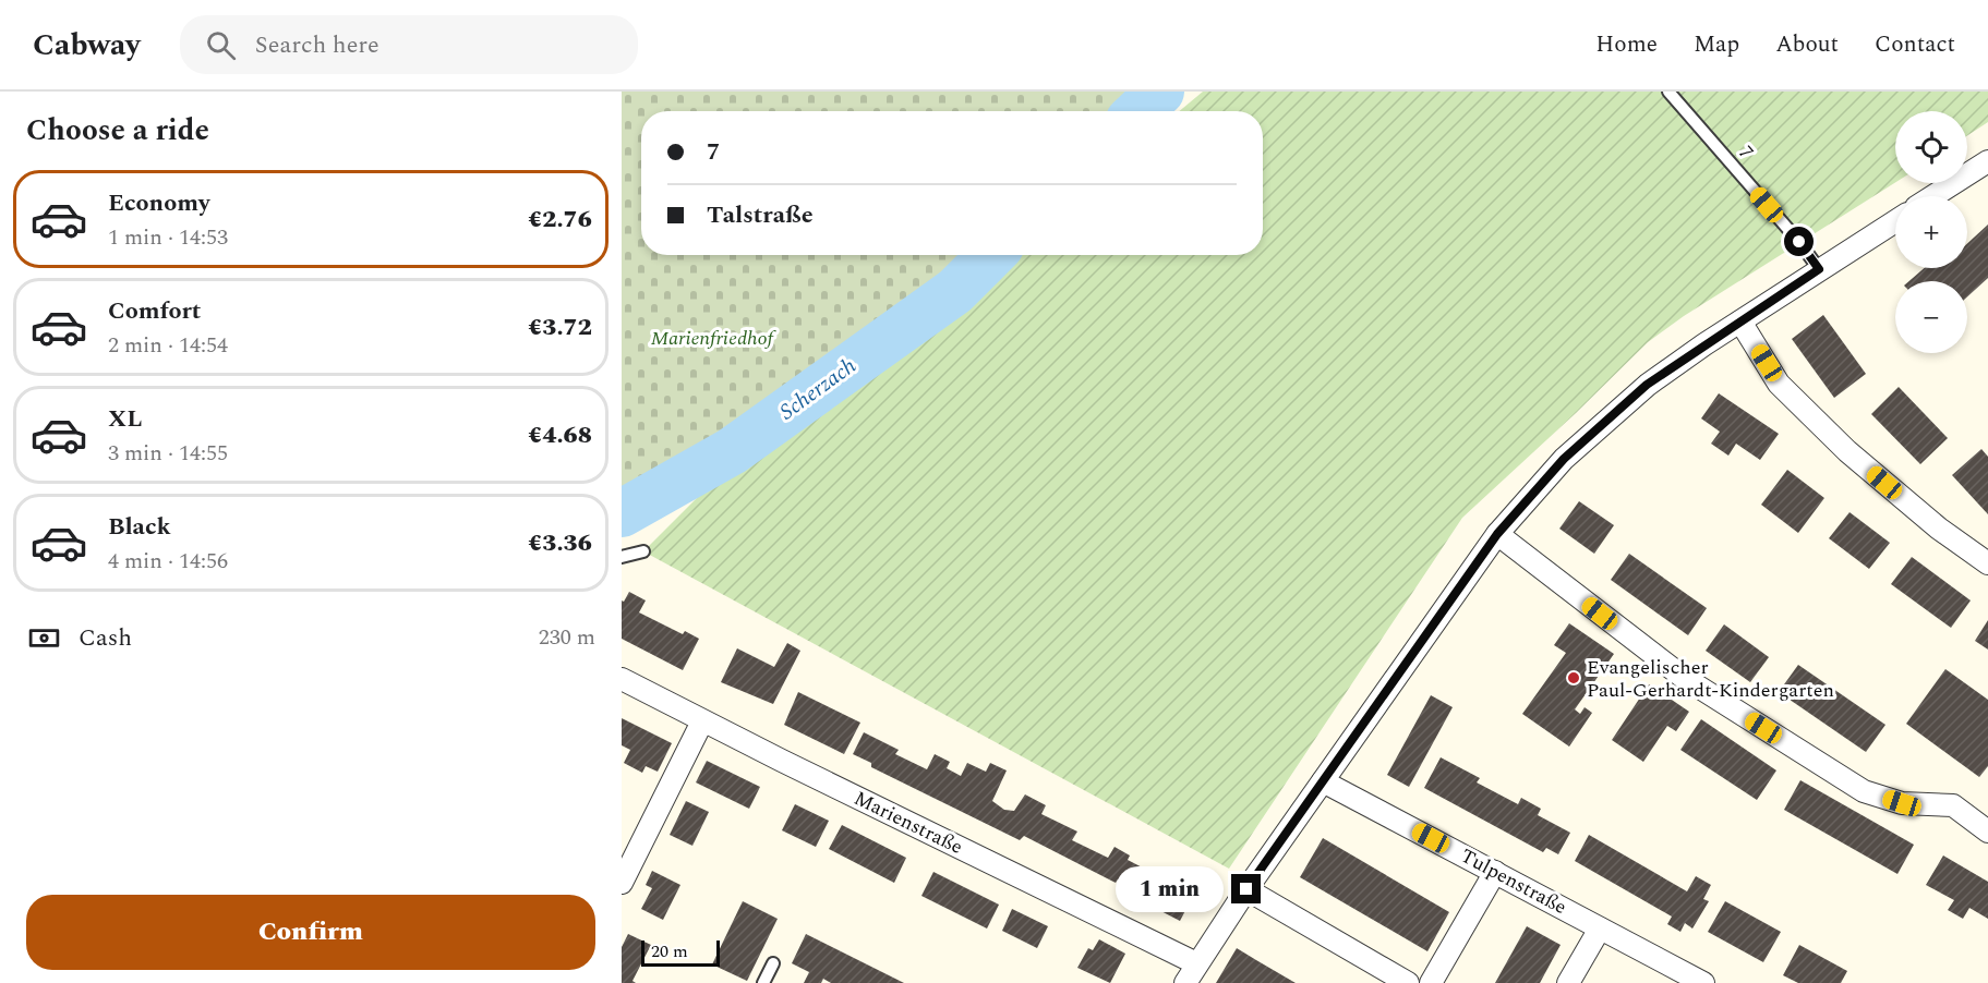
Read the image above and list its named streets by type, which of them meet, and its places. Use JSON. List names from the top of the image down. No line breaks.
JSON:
{"streets":{"street":["Marienstraße","Tulpenstraße"],"lane":["7"]},"water":["Scherzach"],"parks":["Marienfriedhof"],"places":["Evangelischer Paul-Gerhardt-Kindergarten"],"scale_bar":"20 m","page":{"header":"Cabway","search":"Search here","nav":["Home","Map","About","Contact"],"heading":"Choose a ride","map_buttons":["+","−"],"banner":["7","Talstraße"],"list":[{"name":"Economy","note":"1 min · 14:53","value":"€2.76"},{"name":"Comfort","note":"2 min · 14:54","value":"€3.72"},{"name":"XL","note":"3 min · 14:55","value":"€4.68"},{"name":"Black","note":"4 min · 14:56","value":"€3.36"}],"pay":["Cash","230 m"],"bubble":"1 min","buttons":"Confirm","scale":"20 m"}}
